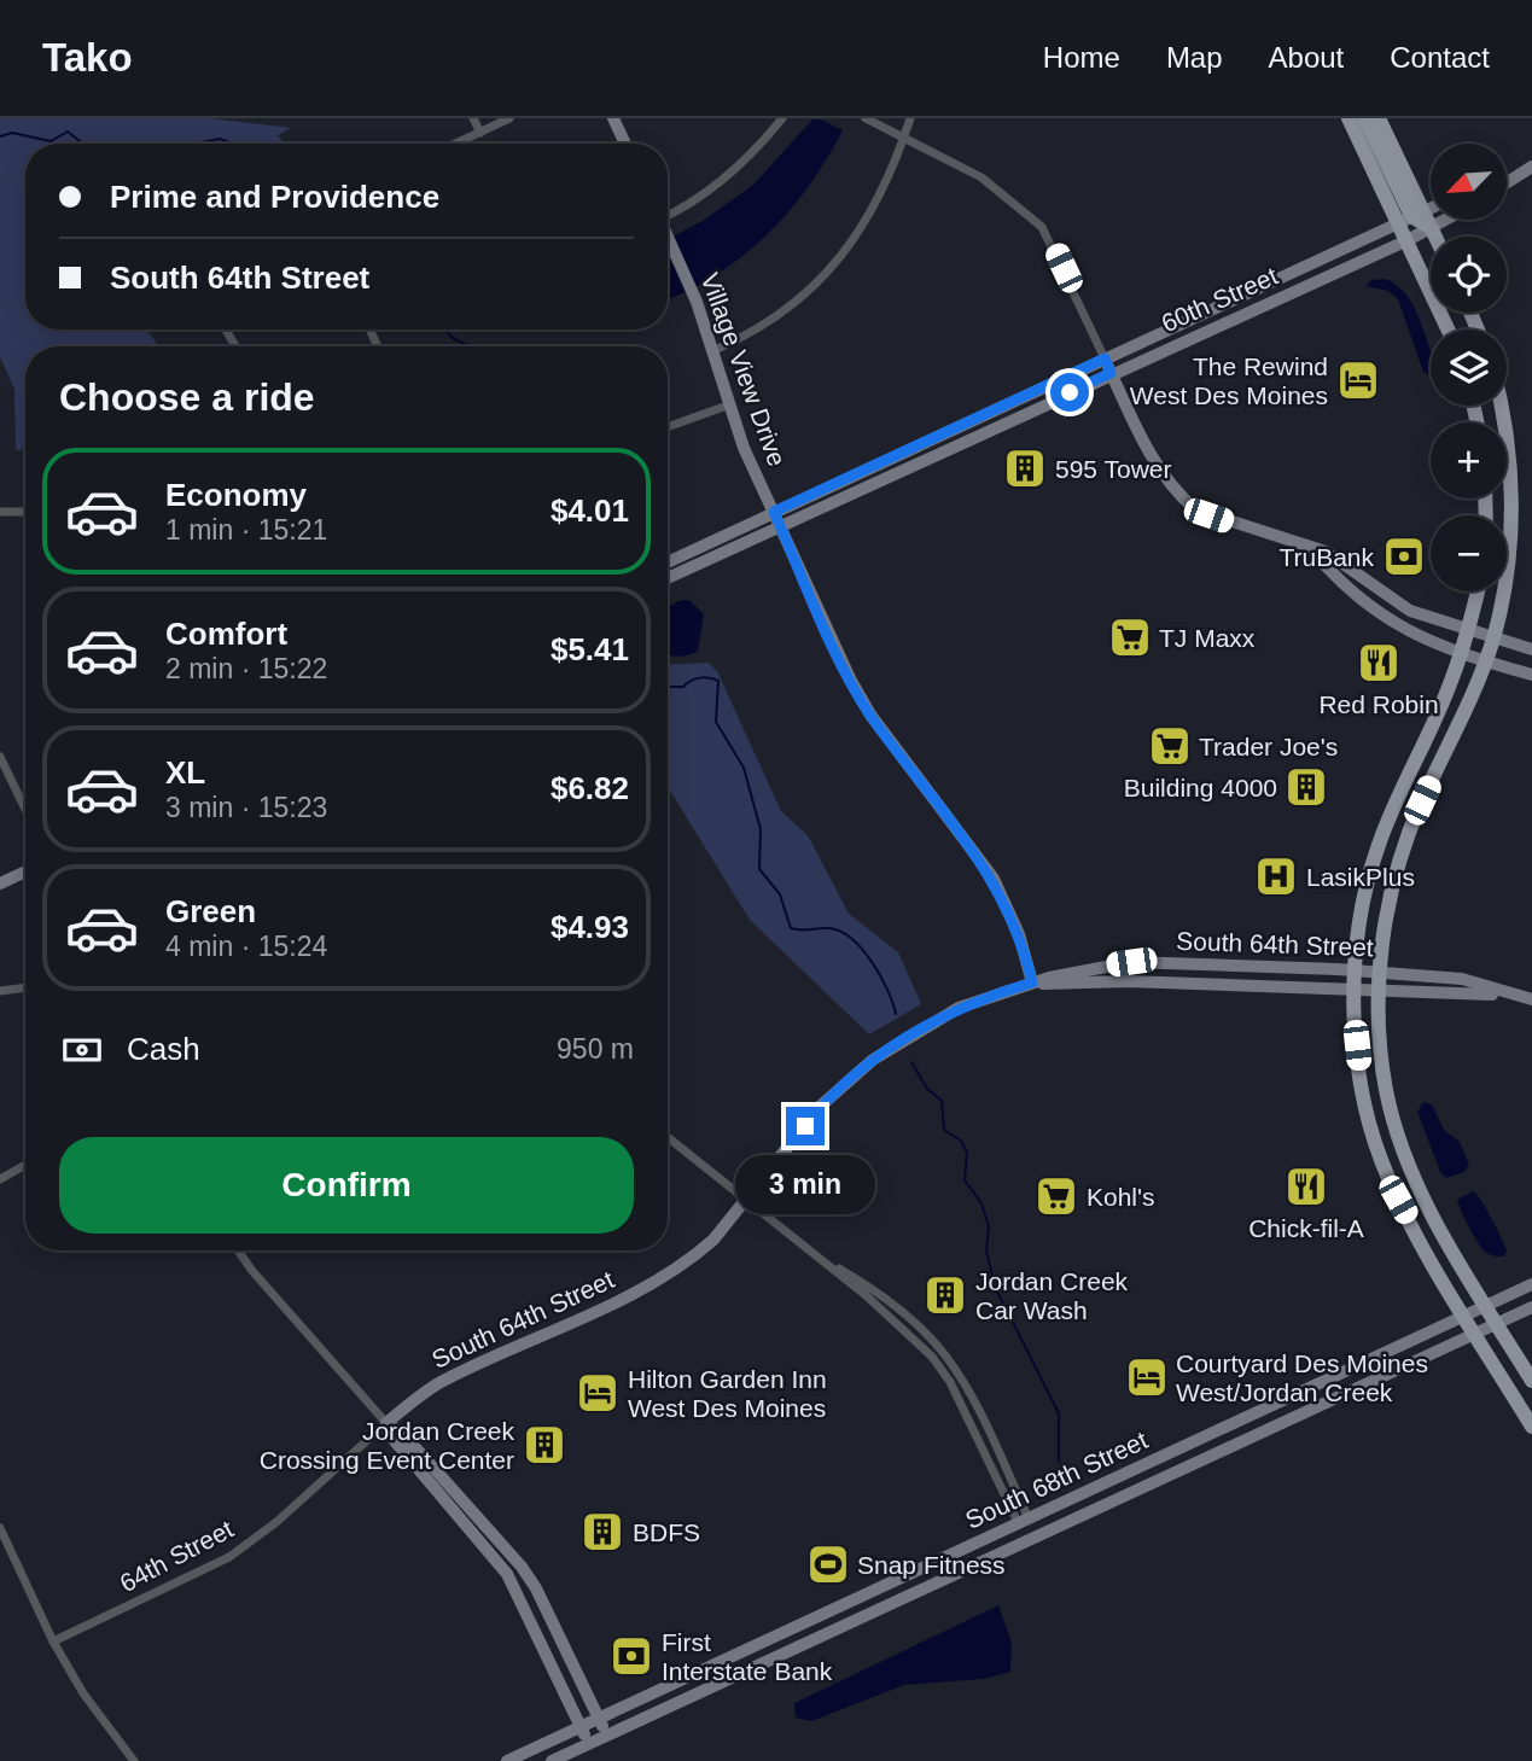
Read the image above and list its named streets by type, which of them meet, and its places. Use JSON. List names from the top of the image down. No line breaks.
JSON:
{"streets":{"street":["60th Street","Village View Drive","South 64th Street","South 68th Street","64th Street"]},"crossings":[["60th Street","Village View Drive"],["Village View Drive","South 64th Street"],["South 64th Street","64th Street"]],"places":{"hotel":["The Rewind West Des Moines","Courtyard Des Moines West/Jordan Creek","Hilton Garden Inn West Des Moines"],"building":["595 Tower","Building 4000","Jordan Creek Car Wash","Jordan Creek Crossing Event Center","BDFS"],"bank":["TruBank","First Interstate Bank"],"supermarket":["TJ Maxx","Trader Joe's","Kohl's"],"restaurant":["Red Robin","Chick-fil-A"],"hospital":["LasikPlus"],"sports":["Snap Fitness"]},"north":"bottom left","page":{"header":"Tako","nav":["Home","Map","About","Contact"],"map_buttons":["+","−"],"banner":["Prime and Providence","South 64th Street"],"heading":"Choose a ride","list":[{"name":"Economy","note":"1 min · 15:21","value":"$4.01"},{"name":"Comfort","note":"2 min · 15:22","value":"$5.41"},{"name":"XL","note":"3 min · 15:23","value":"$6.82"},{"name":"Green","note":"4 min · 15:24","value":"$4.93"}],"pay":["Cash","950 m"],"buttons":"Confirm","bubble":"3 min"}}
